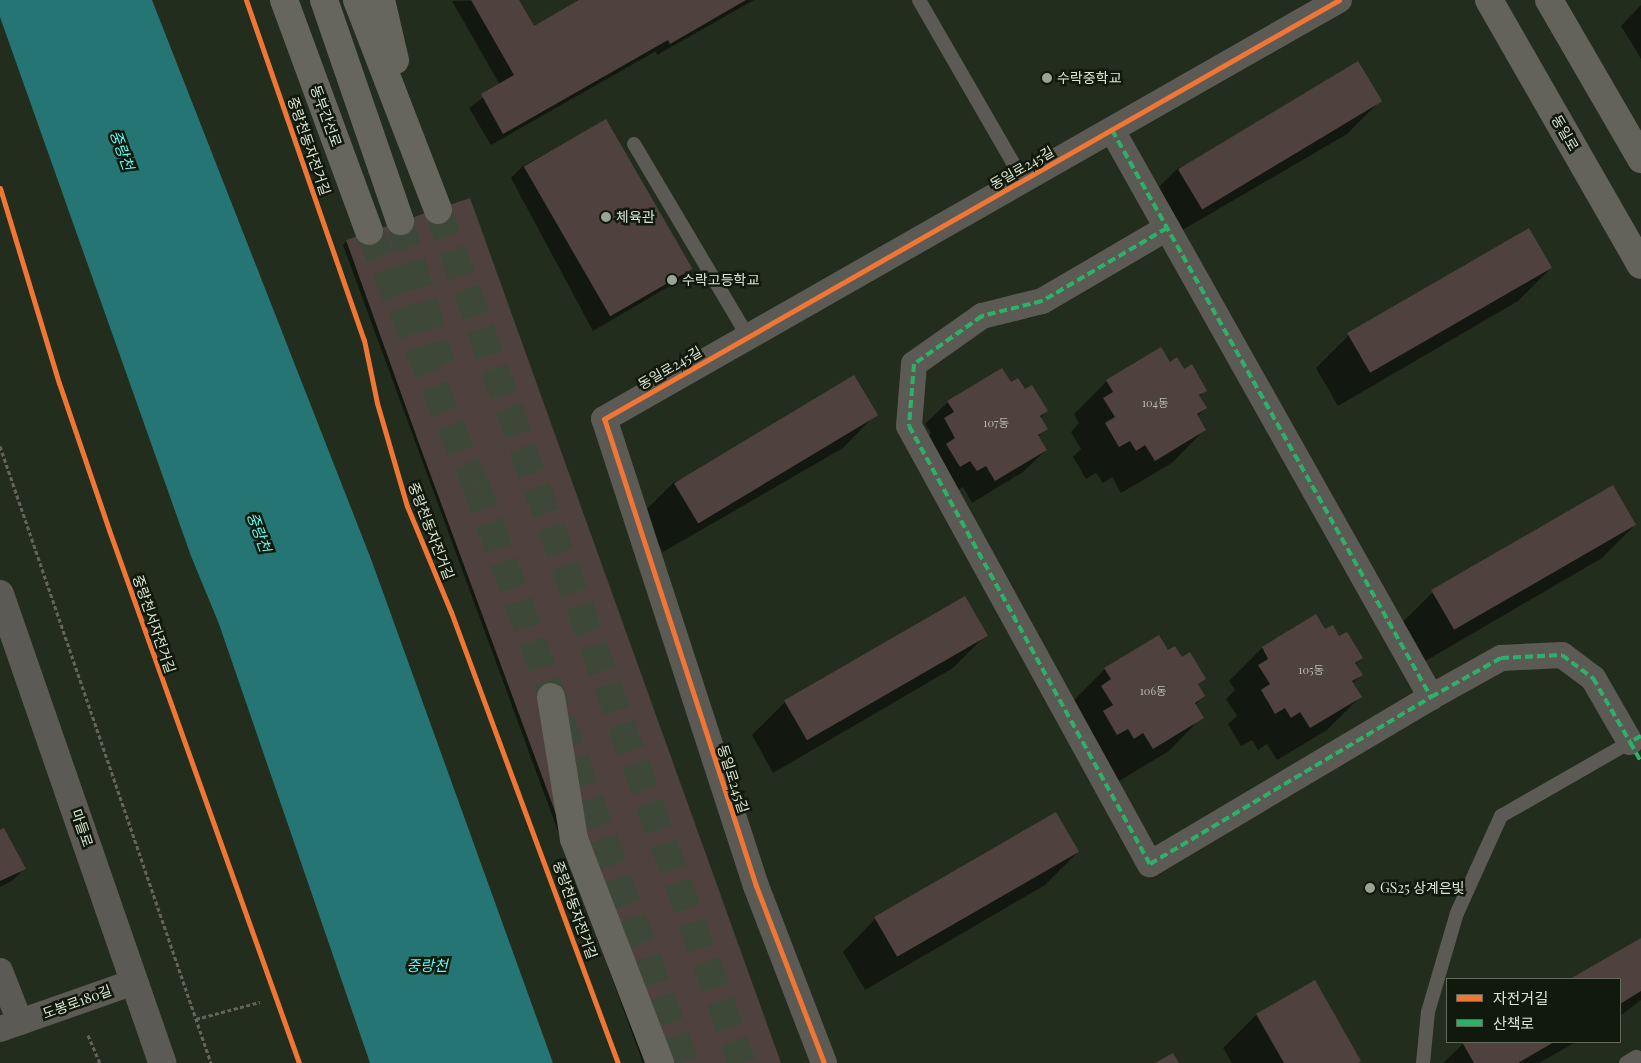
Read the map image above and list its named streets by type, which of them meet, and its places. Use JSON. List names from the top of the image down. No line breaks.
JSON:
{"streets":{"highway":["동부간선로"],"main road":["동일로"],"street":["동일로245길","마들로","도봉로180길"],"cycle path":["중랑천동자전거길","중랑천서자전거길"]},"crossings":[["마들로","도봉로180길"]],"water":["중랑천"],"places":["수락중학교","체육관","수락고등학교","GS25 상계은빛"],"house_numbers":["104동","107동","105동","106동"],"legend":["자전거길","산책로"]}
